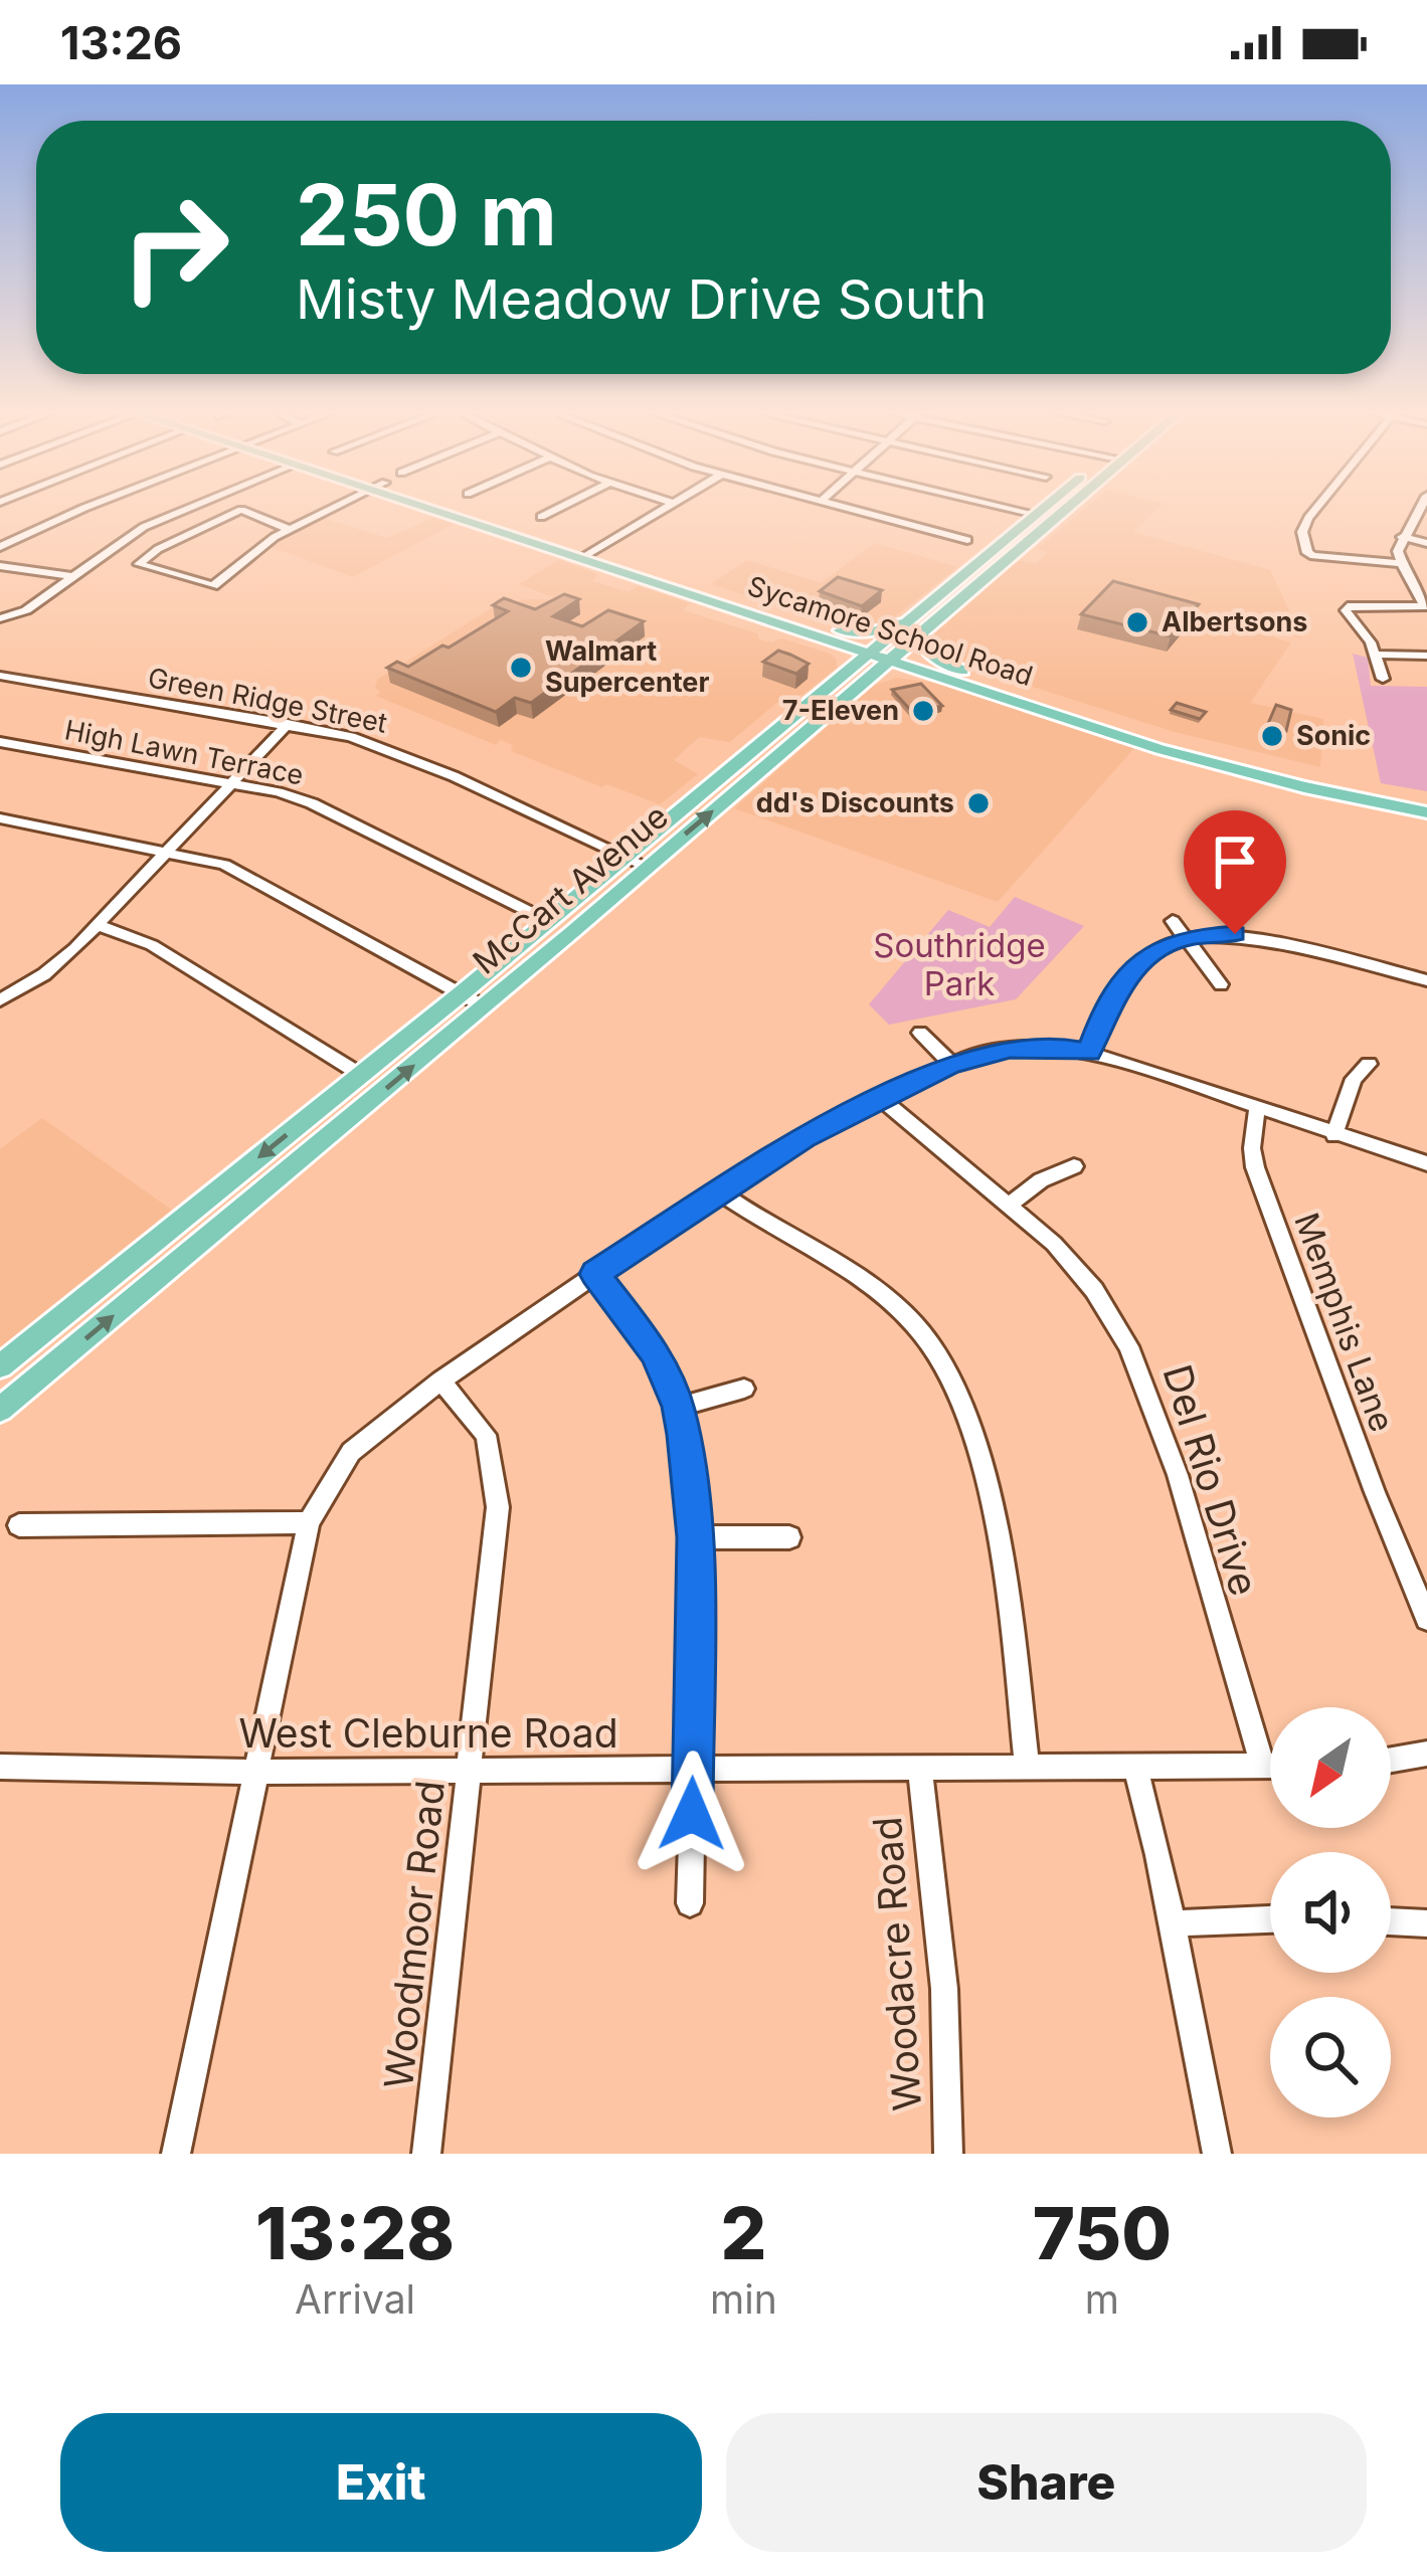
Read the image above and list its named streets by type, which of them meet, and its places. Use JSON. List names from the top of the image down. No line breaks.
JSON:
{"streets":{"main road":["Sycamore School Road","McCart Avenue"],"street":["Green Ridge Street","High Lawn Terrace","Memphis Lane","Del Rio Drive","West Cleburne Road","Woodmoor Road","Woodacre Road"]},"crossings":[["Sycamore School Road","McCart Avenue"],["Green Ridge Street","McCart Avenue"],["High Lawn Terrace","McCart Avenue"],["Del Rio Drive","West Cleburne Road"],["West Cleburne Road","Woodmoor Road"],["West Cleburne Road","Woodacre Road"]],"parks":["Southridge Park"],"places":["Albertsons","Walmart Supercenter","7-Eleven","Sonic","dd's Discounts"],"north":"bottom left","page":{"status":"13:26","turn":["250 m","Misty Meadow Drive South"],"eta":["13:28","Arrival","2","min","750","m"],"buttons":["Exit","Share"]}}
